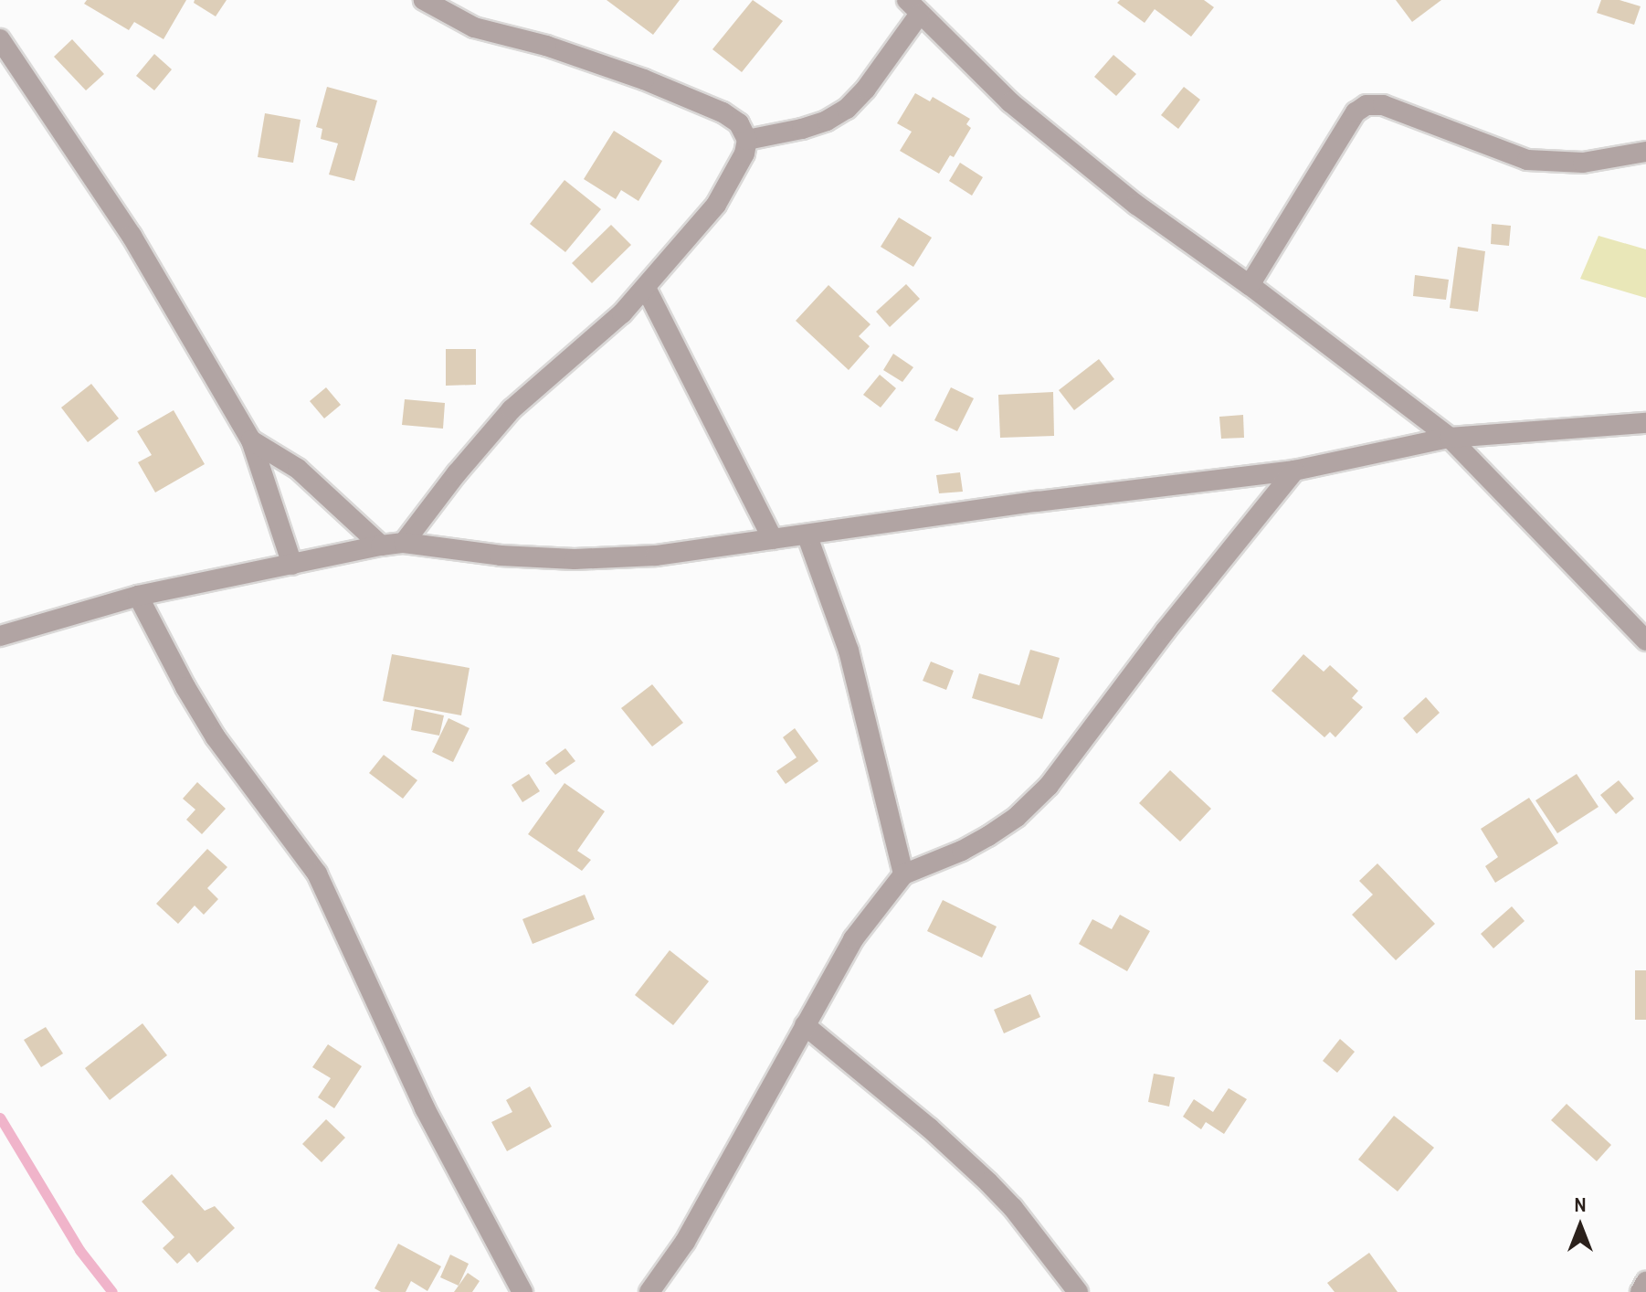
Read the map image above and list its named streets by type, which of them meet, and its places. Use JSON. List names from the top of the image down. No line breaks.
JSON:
{"north":"top"}
